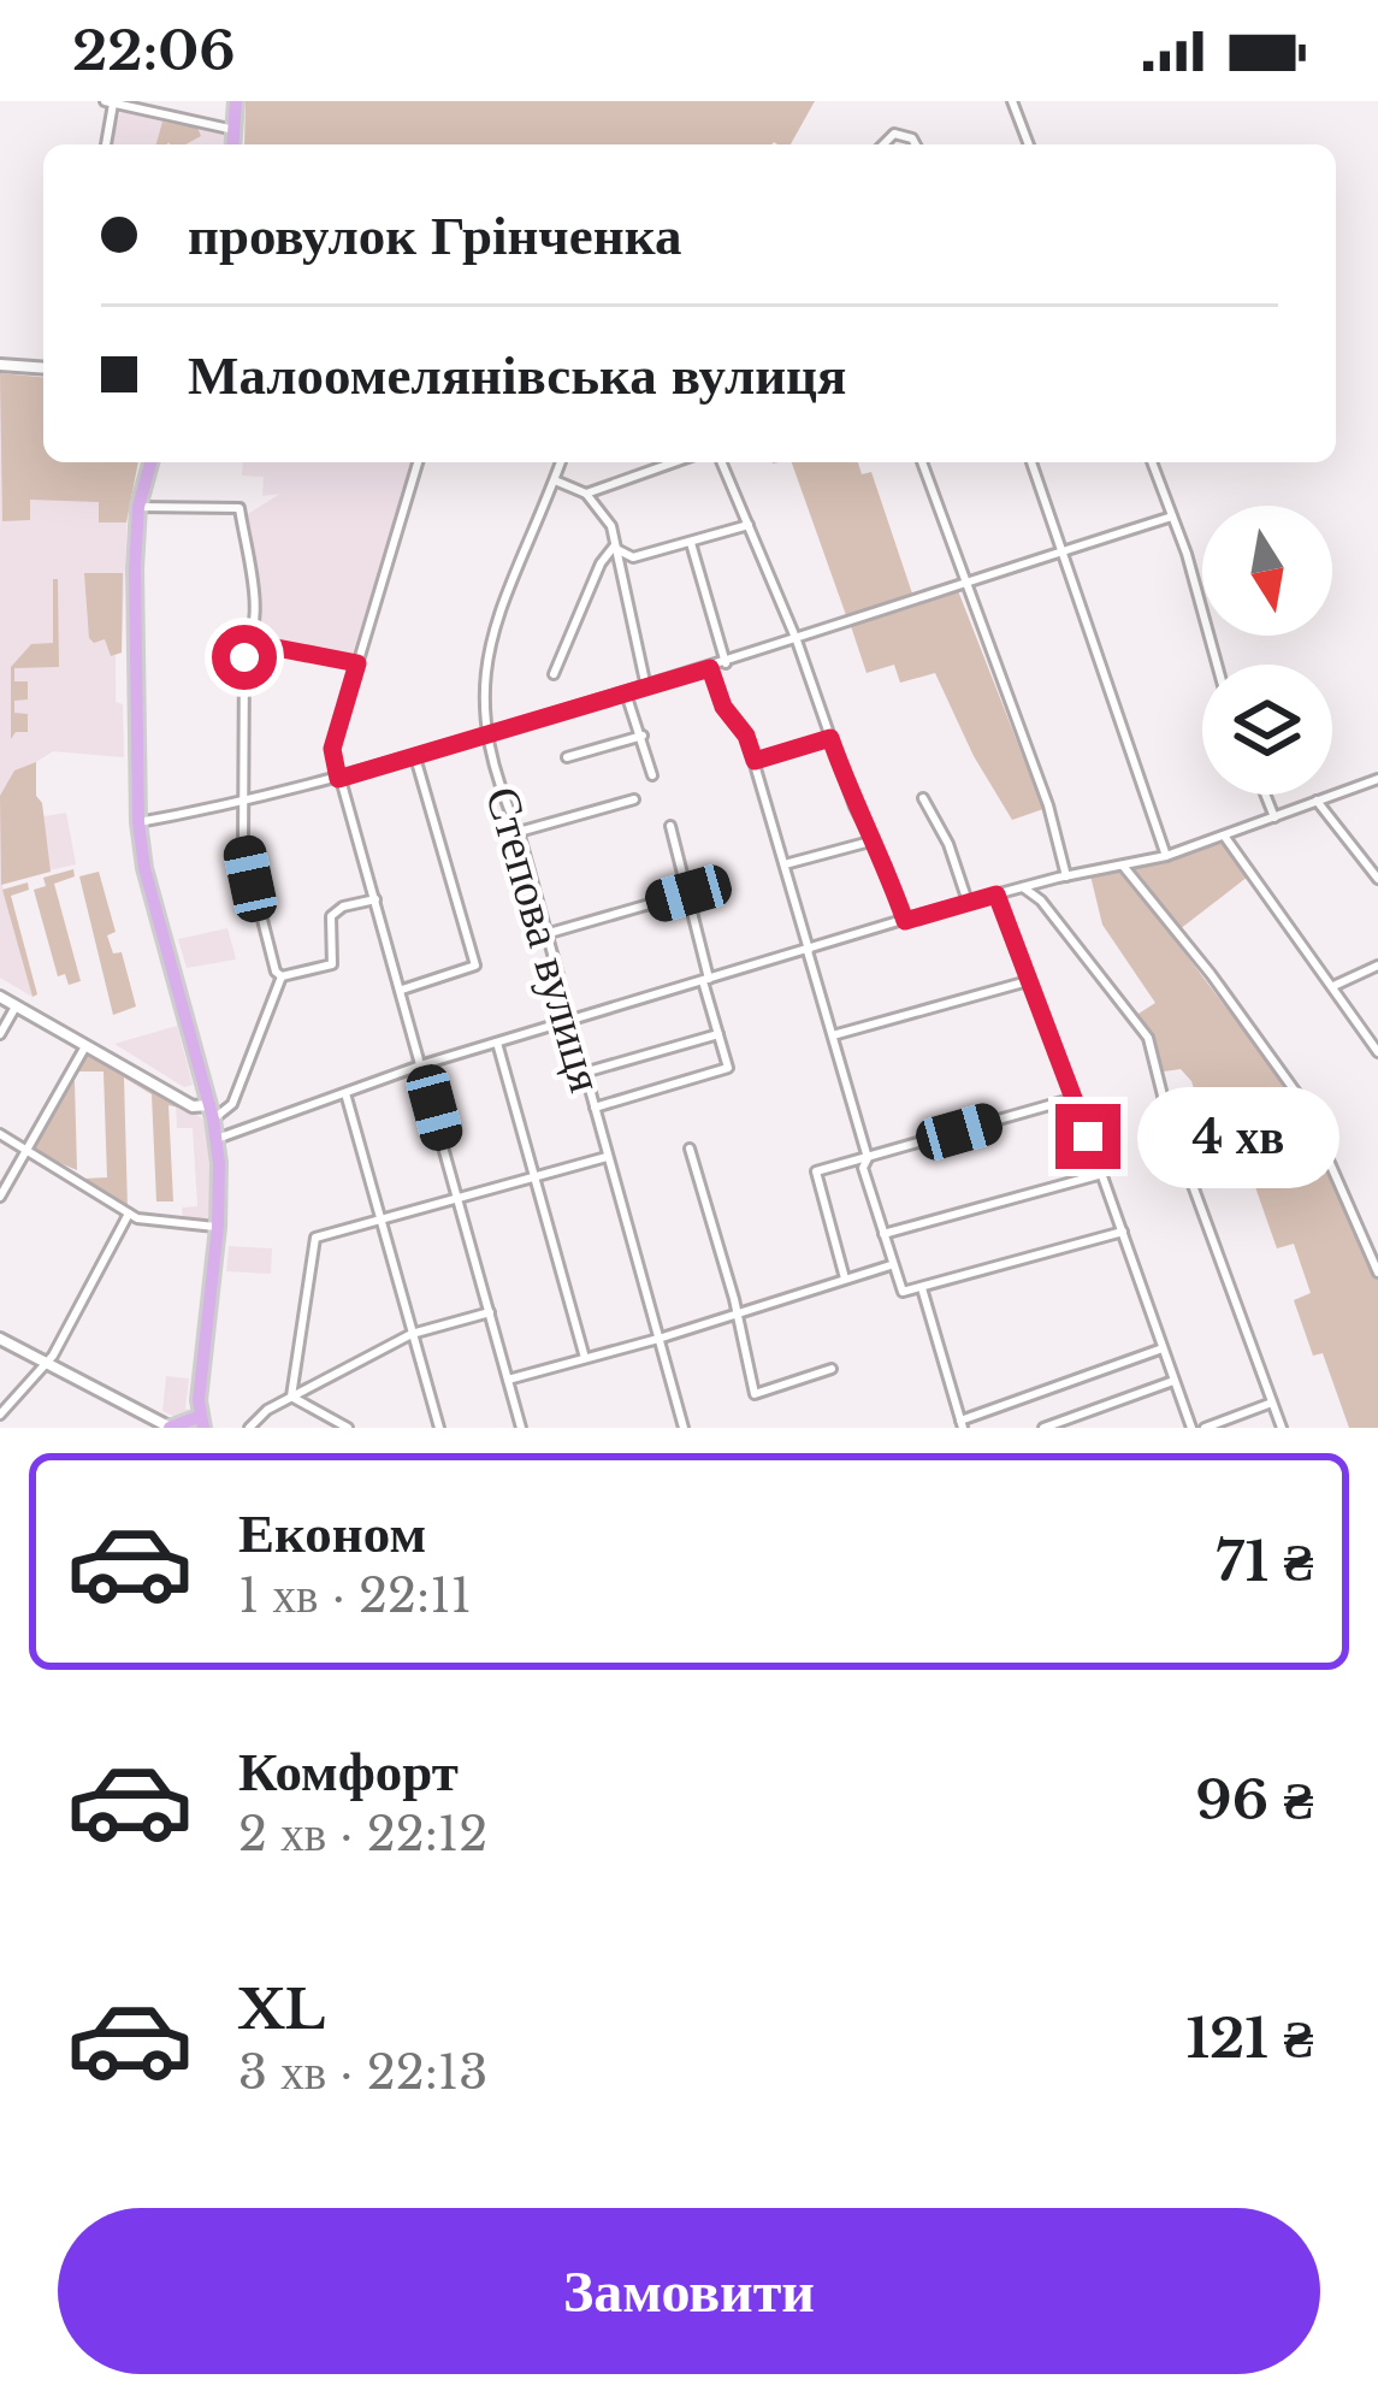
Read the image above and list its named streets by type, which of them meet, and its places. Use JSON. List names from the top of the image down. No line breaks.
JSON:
{"streets":{"street":["Степова вулиця"]},"north":"bottom","page":{"status":"22:06","banner":["провулок Грінченка","Малоомелянівська вулиця"],"bubble":"4 хв","list":[{"name":"Економ","note":"1 хв · 22:11","value":"71 ₴"},{"name":"Комфорт","note":"2 хв · 22:12","value":"96 ₴"},{"name":"XL","note":"3 хв · 22:13","value":"121 ₴"}],"buttons":"Замовити"}}
